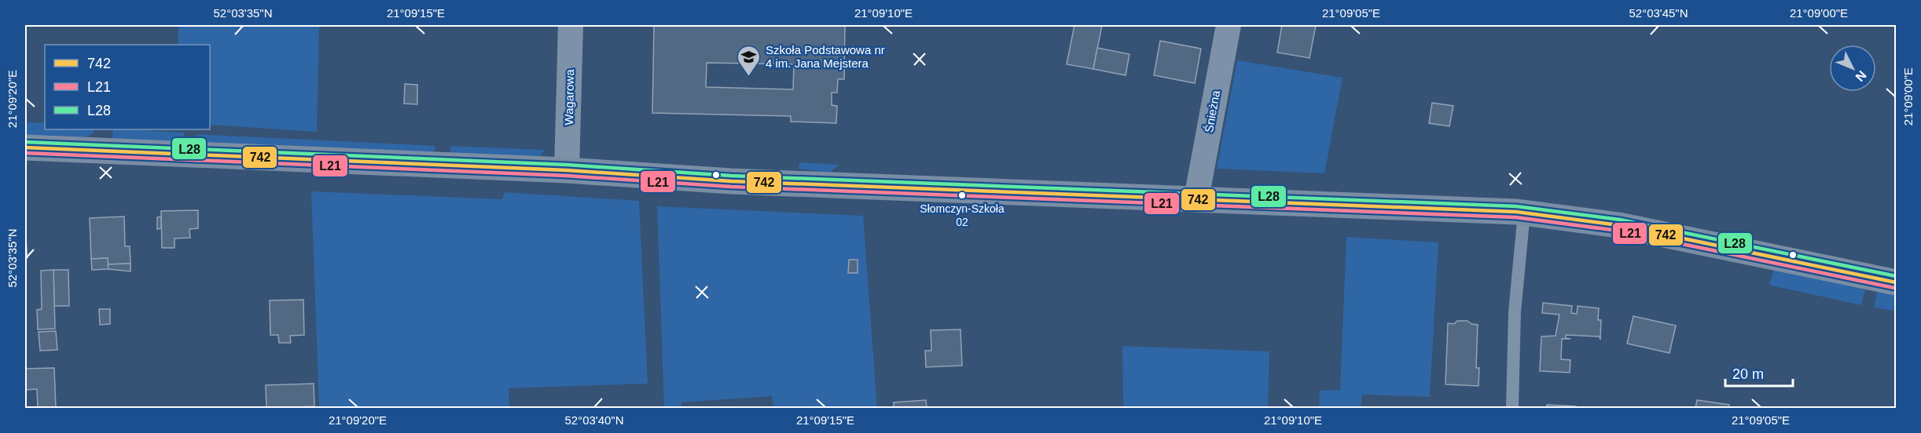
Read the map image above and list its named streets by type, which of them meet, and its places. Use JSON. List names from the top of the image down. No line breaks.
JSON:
{"streets":{"street":["Wagarowa","Śnieżna"]},"places":{"school or university":["Szkoła Podstawowa nr 4 im. Jana Mejstera"],"other":["Słomczyn-Szkoła 02"]},"lines":["transit line L28","transit line 742","transit line L21"],"legend":["742","L21","L28"],"scale_bar":"20 m","north":"bottom right","coordinates":["52°03'35\"N","21°09'15\"E","21°09'10\"E","21°09'05\"E","52°03'45\"N","21°09'00\"E","21°09'20\"E","52°03'40\"N"]}
